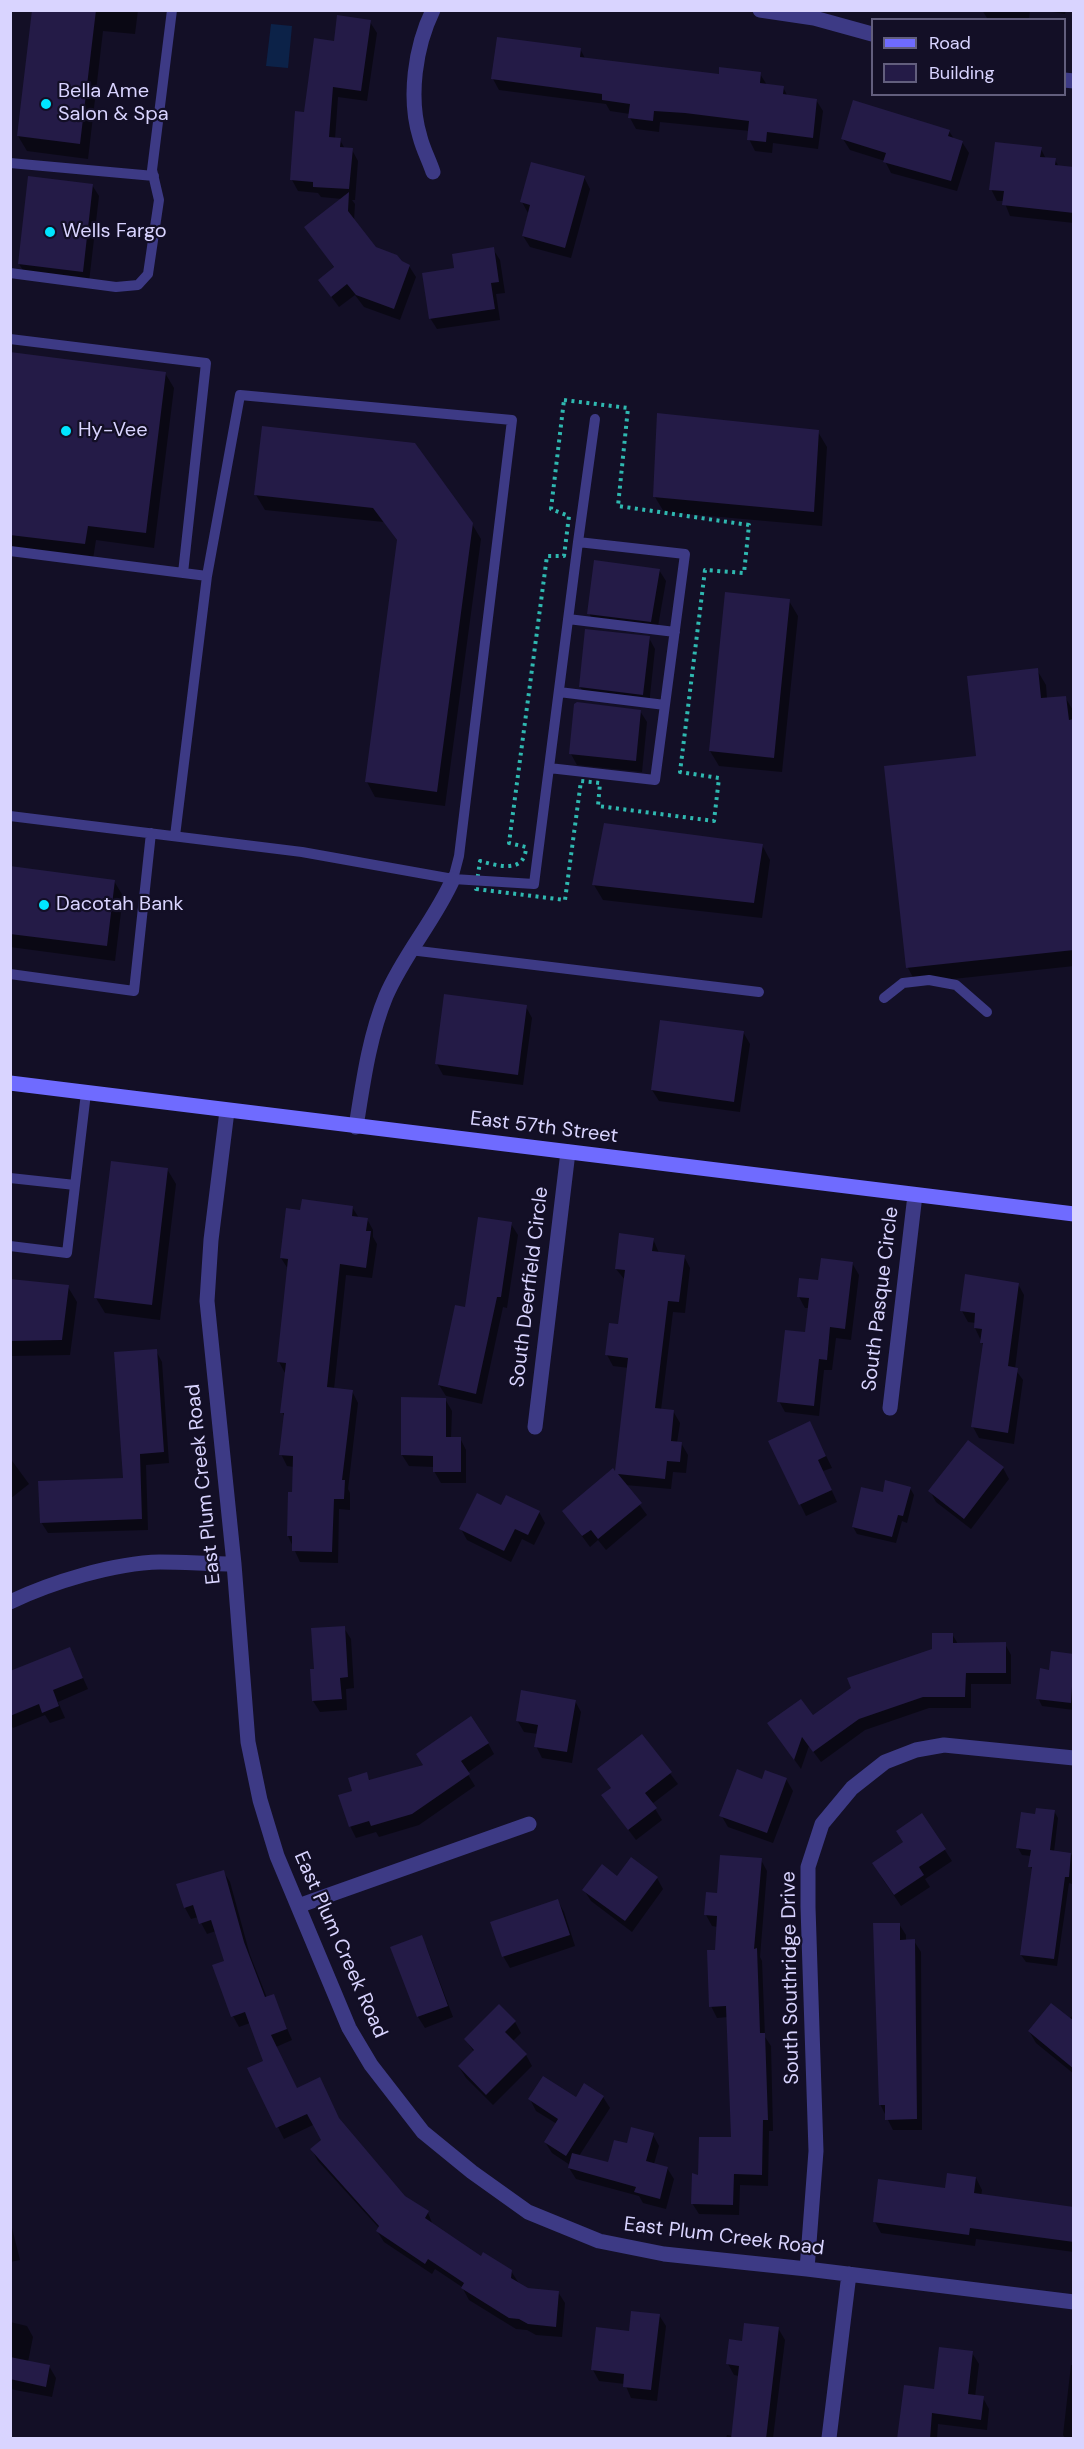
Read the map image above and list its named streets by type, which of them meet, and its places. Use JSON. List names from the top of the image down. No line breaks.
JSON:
{"streets":{"main road":["East 57th Street"],"street":["South Deerfield Circle","South Pasque Circle","East Plum Creek Road","South Southridge Drive"]},"crossings":[["East 57th Street","South Deerfield Circle"],["East 57th Street","South Pasque Circle"],["East 57th Street","East Plum Creek Road"],["East Plum Creek Road","South Southridge Drive"]],"places":["Bella Ame Salon & Spa","Wells Fargo","Hy-Vee","Dacotah Bank"],"legend":["Road","Building"]}
